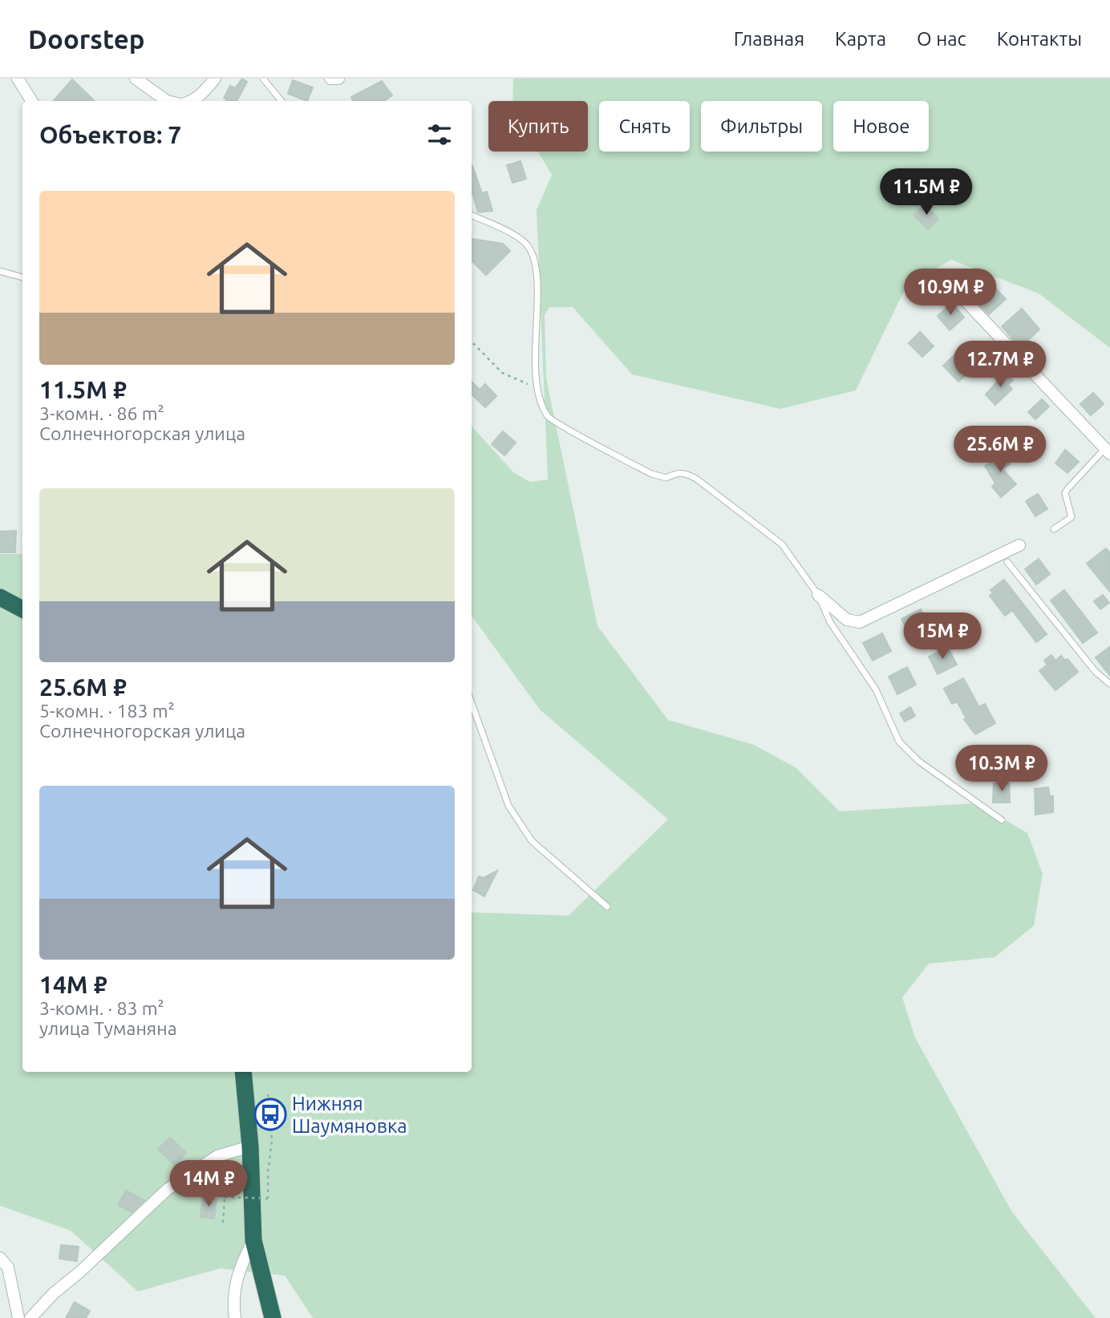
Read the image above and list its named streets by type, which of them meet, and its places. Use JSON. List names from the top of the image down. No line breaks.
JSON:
{"places":{"bus stop":["Нижняя Шаумяновка"]},"page":{"header":"Doorstep","nav":["Главная","Карта","О нас","Контакты"],"chip":["Купить","Снять","Фильтры","Новое"],"heading":"Объектов: 7","price":["11.5M ₽","10.9M ₽","12.7M ₽","25.6M ₽","15M ₽","10.3M ₽","14M ₽"],"list":[{"name":"11.5M ₽","note":"3-комн. · 86 m² · Солнечногорская улица"},{"name":"25.6M ₽","note":"5-комн. · 183 m² · Солнечногорская улица"},{"name":"14M ₽","note":"3-комн. · 83 m² · улица Туманяна"}]}}
